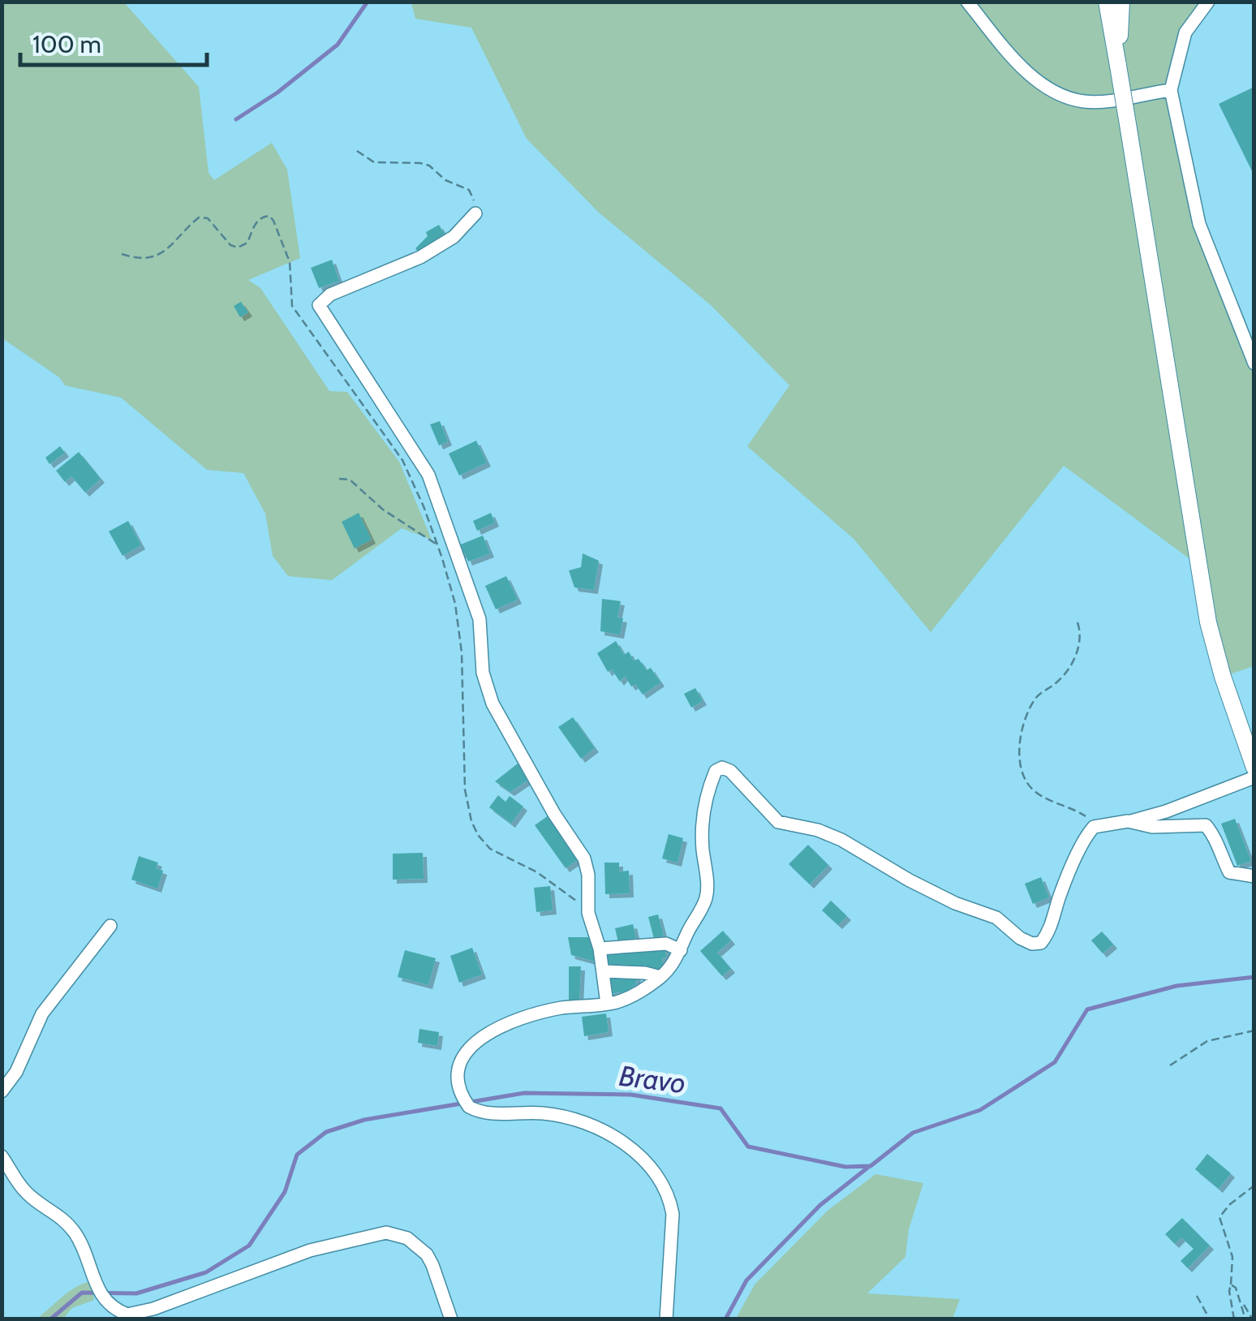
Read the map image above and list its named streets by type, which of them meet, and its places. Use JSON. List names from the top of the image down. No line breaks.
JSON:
{"water":["Bravo"],"scale_bar":"100 m"}
